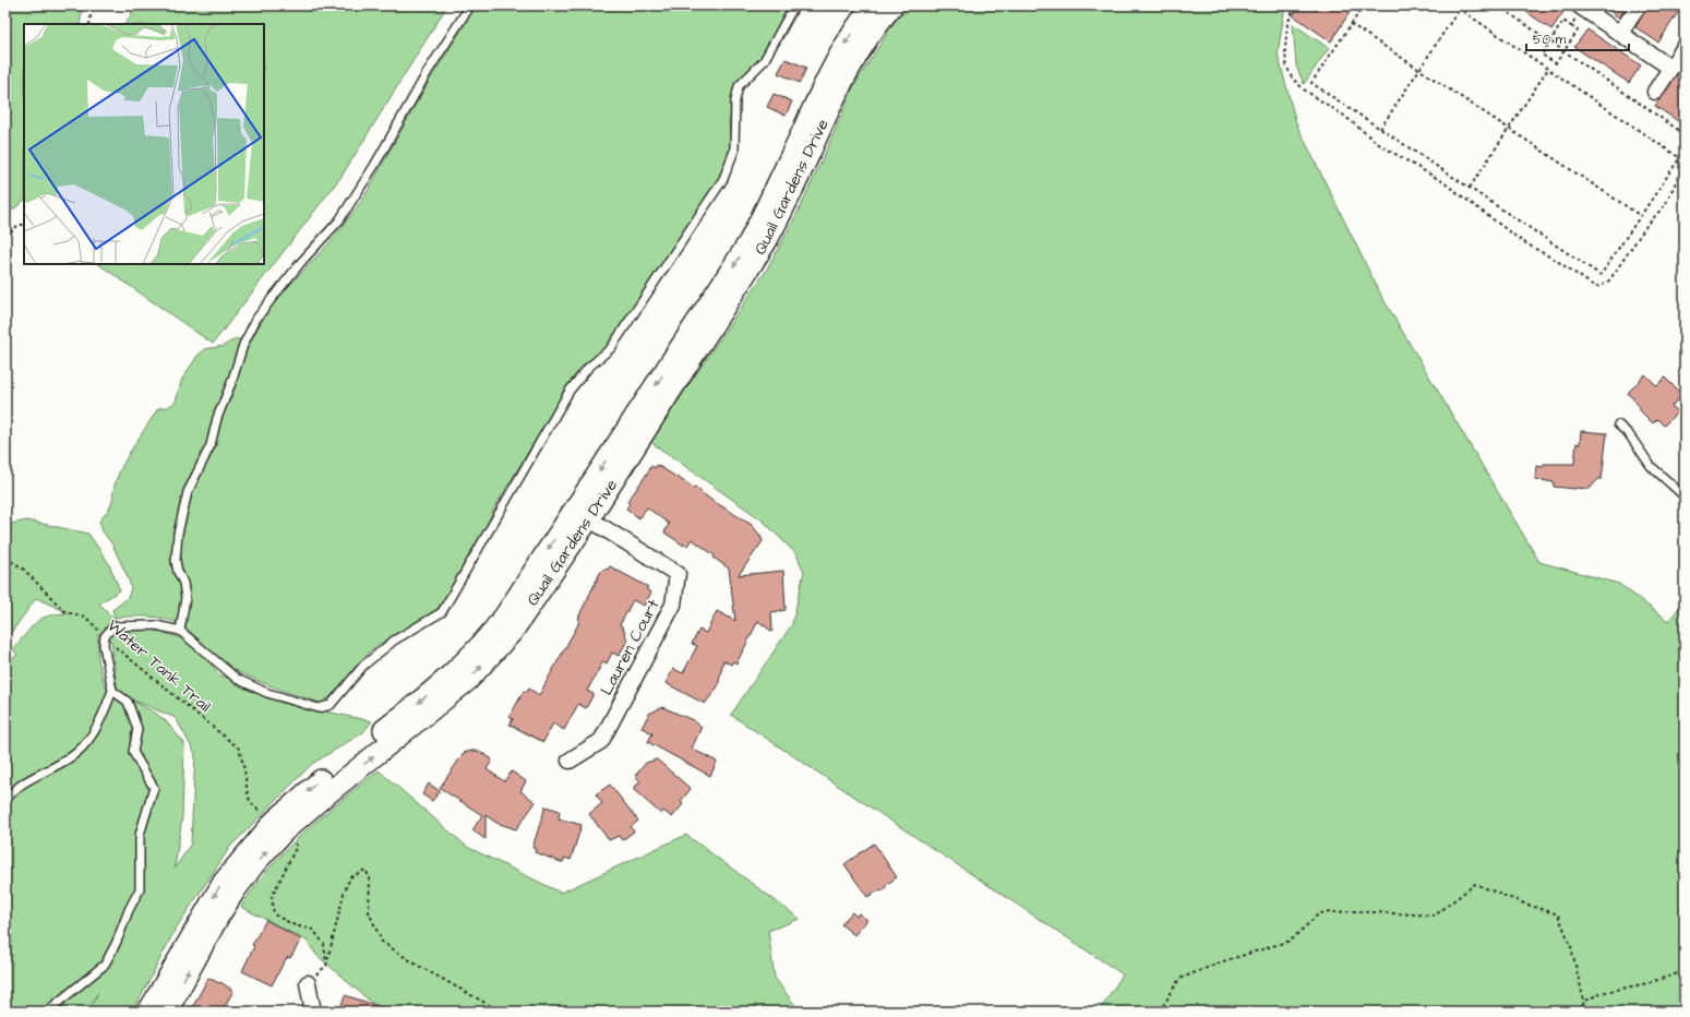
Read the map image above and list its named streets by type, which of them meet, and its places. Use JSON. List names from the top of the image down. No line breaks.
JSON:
{"streets":{"main road":["Quail Gardens Drive"],"street":["Lauren Court"],"path":["Water Tank Trail"]},"crossings":[["Quail Gardens Drive","Lauren Court"]],"scale_bar":"50 m"}
